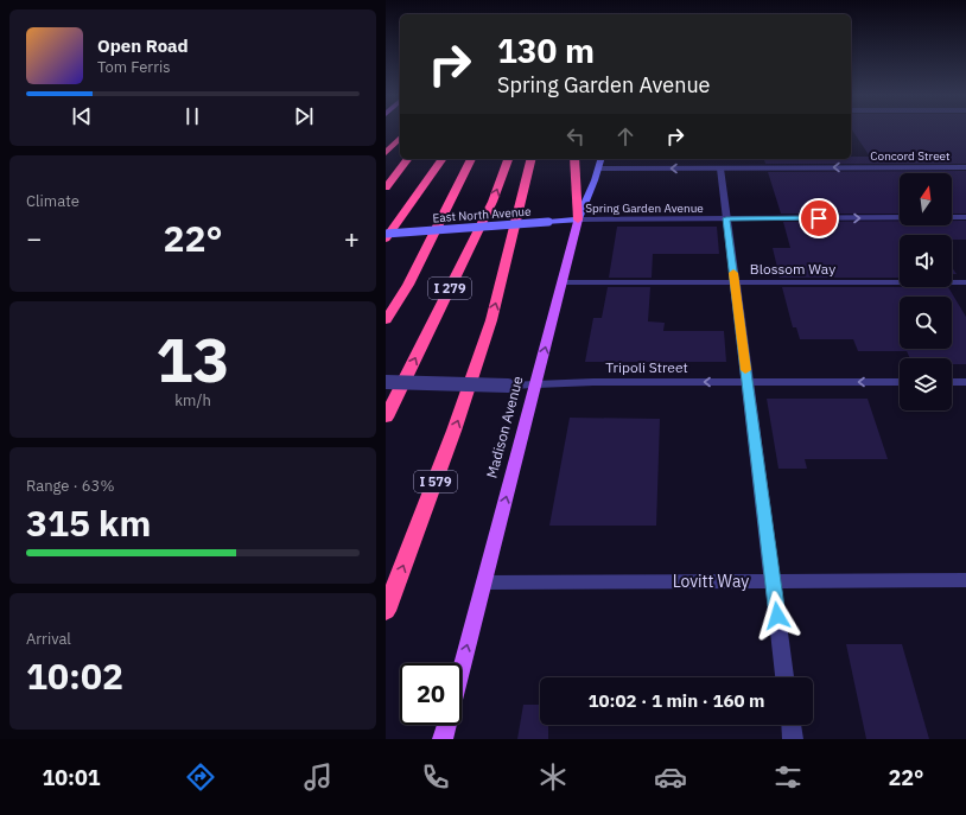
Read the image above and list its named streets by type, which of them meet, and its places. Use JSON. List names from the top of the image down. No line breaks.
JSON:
{"streets":{"highway":["I 279","I 579"],"main road":["East North Avenue","Madison Avenue"],"street":["Concord Street","Spring Garden Avenue","Blossom Way","Tripoli Street","Lovitt Way"]},"crossings":[["Concord Street","Madison Avenue"],["Spring Garden Avenue","East North Avenue"],["Spring Garden Avenue","Madison Avenue"],["East North Avenue","Madison Avenue"],["Blossom Way","Madison Avenue"],["Tripoli Street","Madison Avenue"],["Madison Avenue","Lovitt Way"]],"one_way":["Concord Street","Spring Garden Avenue","Tripoli Street","Madison Avenue"],"north":"top","page":{"turn":["130 m","Spring Garden Avenue"],"song":["Open Road","Tom Ferris"],"tile":["Climate",["13","km/h"],["Range · 63%","315 km"],["Arrival","10:02"]],"heat":["−","22°","+"],"limit":"20","trip":"10:02 · 1 min · 160 m","tabs":["10:01","22°"]}}
